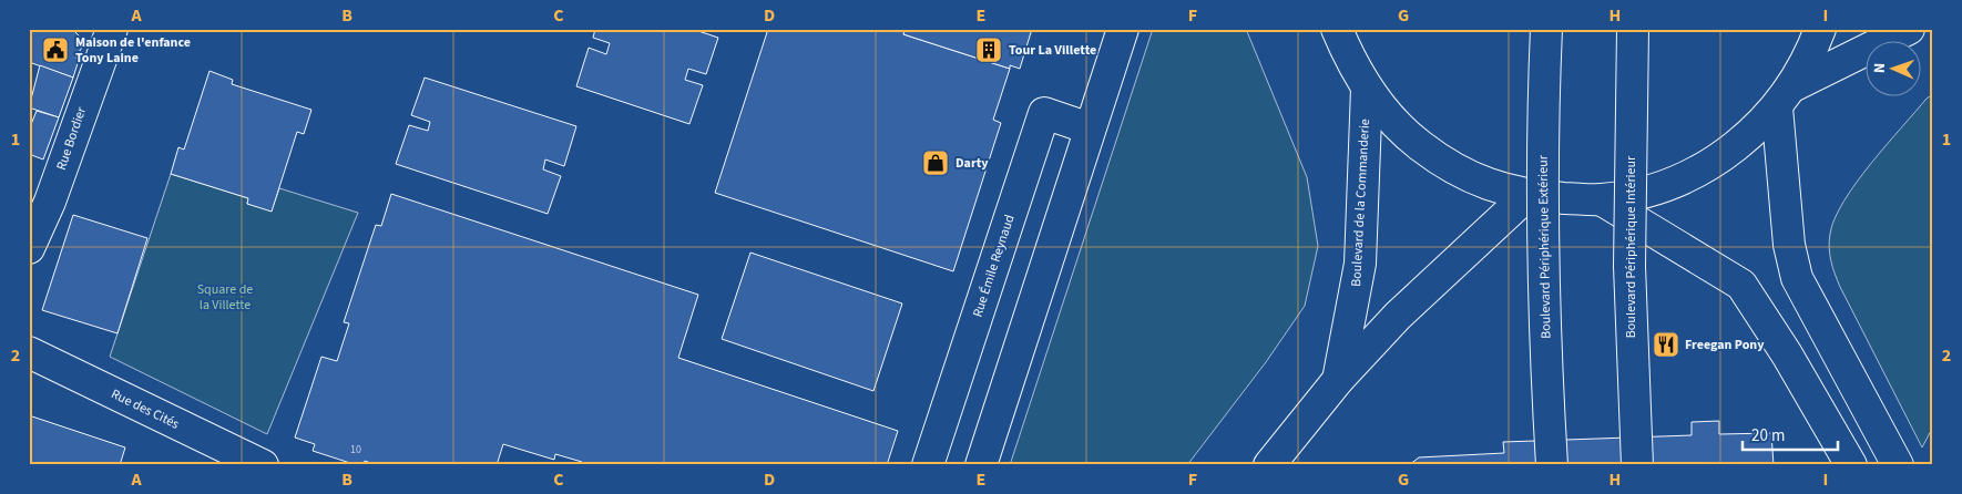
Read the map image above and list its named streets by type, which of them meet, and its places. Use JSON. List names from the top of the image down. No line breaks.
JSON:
{"streets":{"main road":["Rue Bordier","Boulevard de la Commanderie","Boulevard Périphérique Extérieur","Boulevard Périphérique Intérieur","Rue Émile Reynaud","Rue des Cités"]},"parks":["Square de la Villette"],"places":{"public building":["Maison de l'enfance Tony Laine"],"building":["Tour La Villette"],"shop":["Darty"],"restaurant":["Freegan Pony"]},"house_numbers":["10"],"scale_bar":"20 m","north":"left","grid":{"columns":["A","B","C","D","E","F","G","H","I"],"rows":["1","2"]}}
